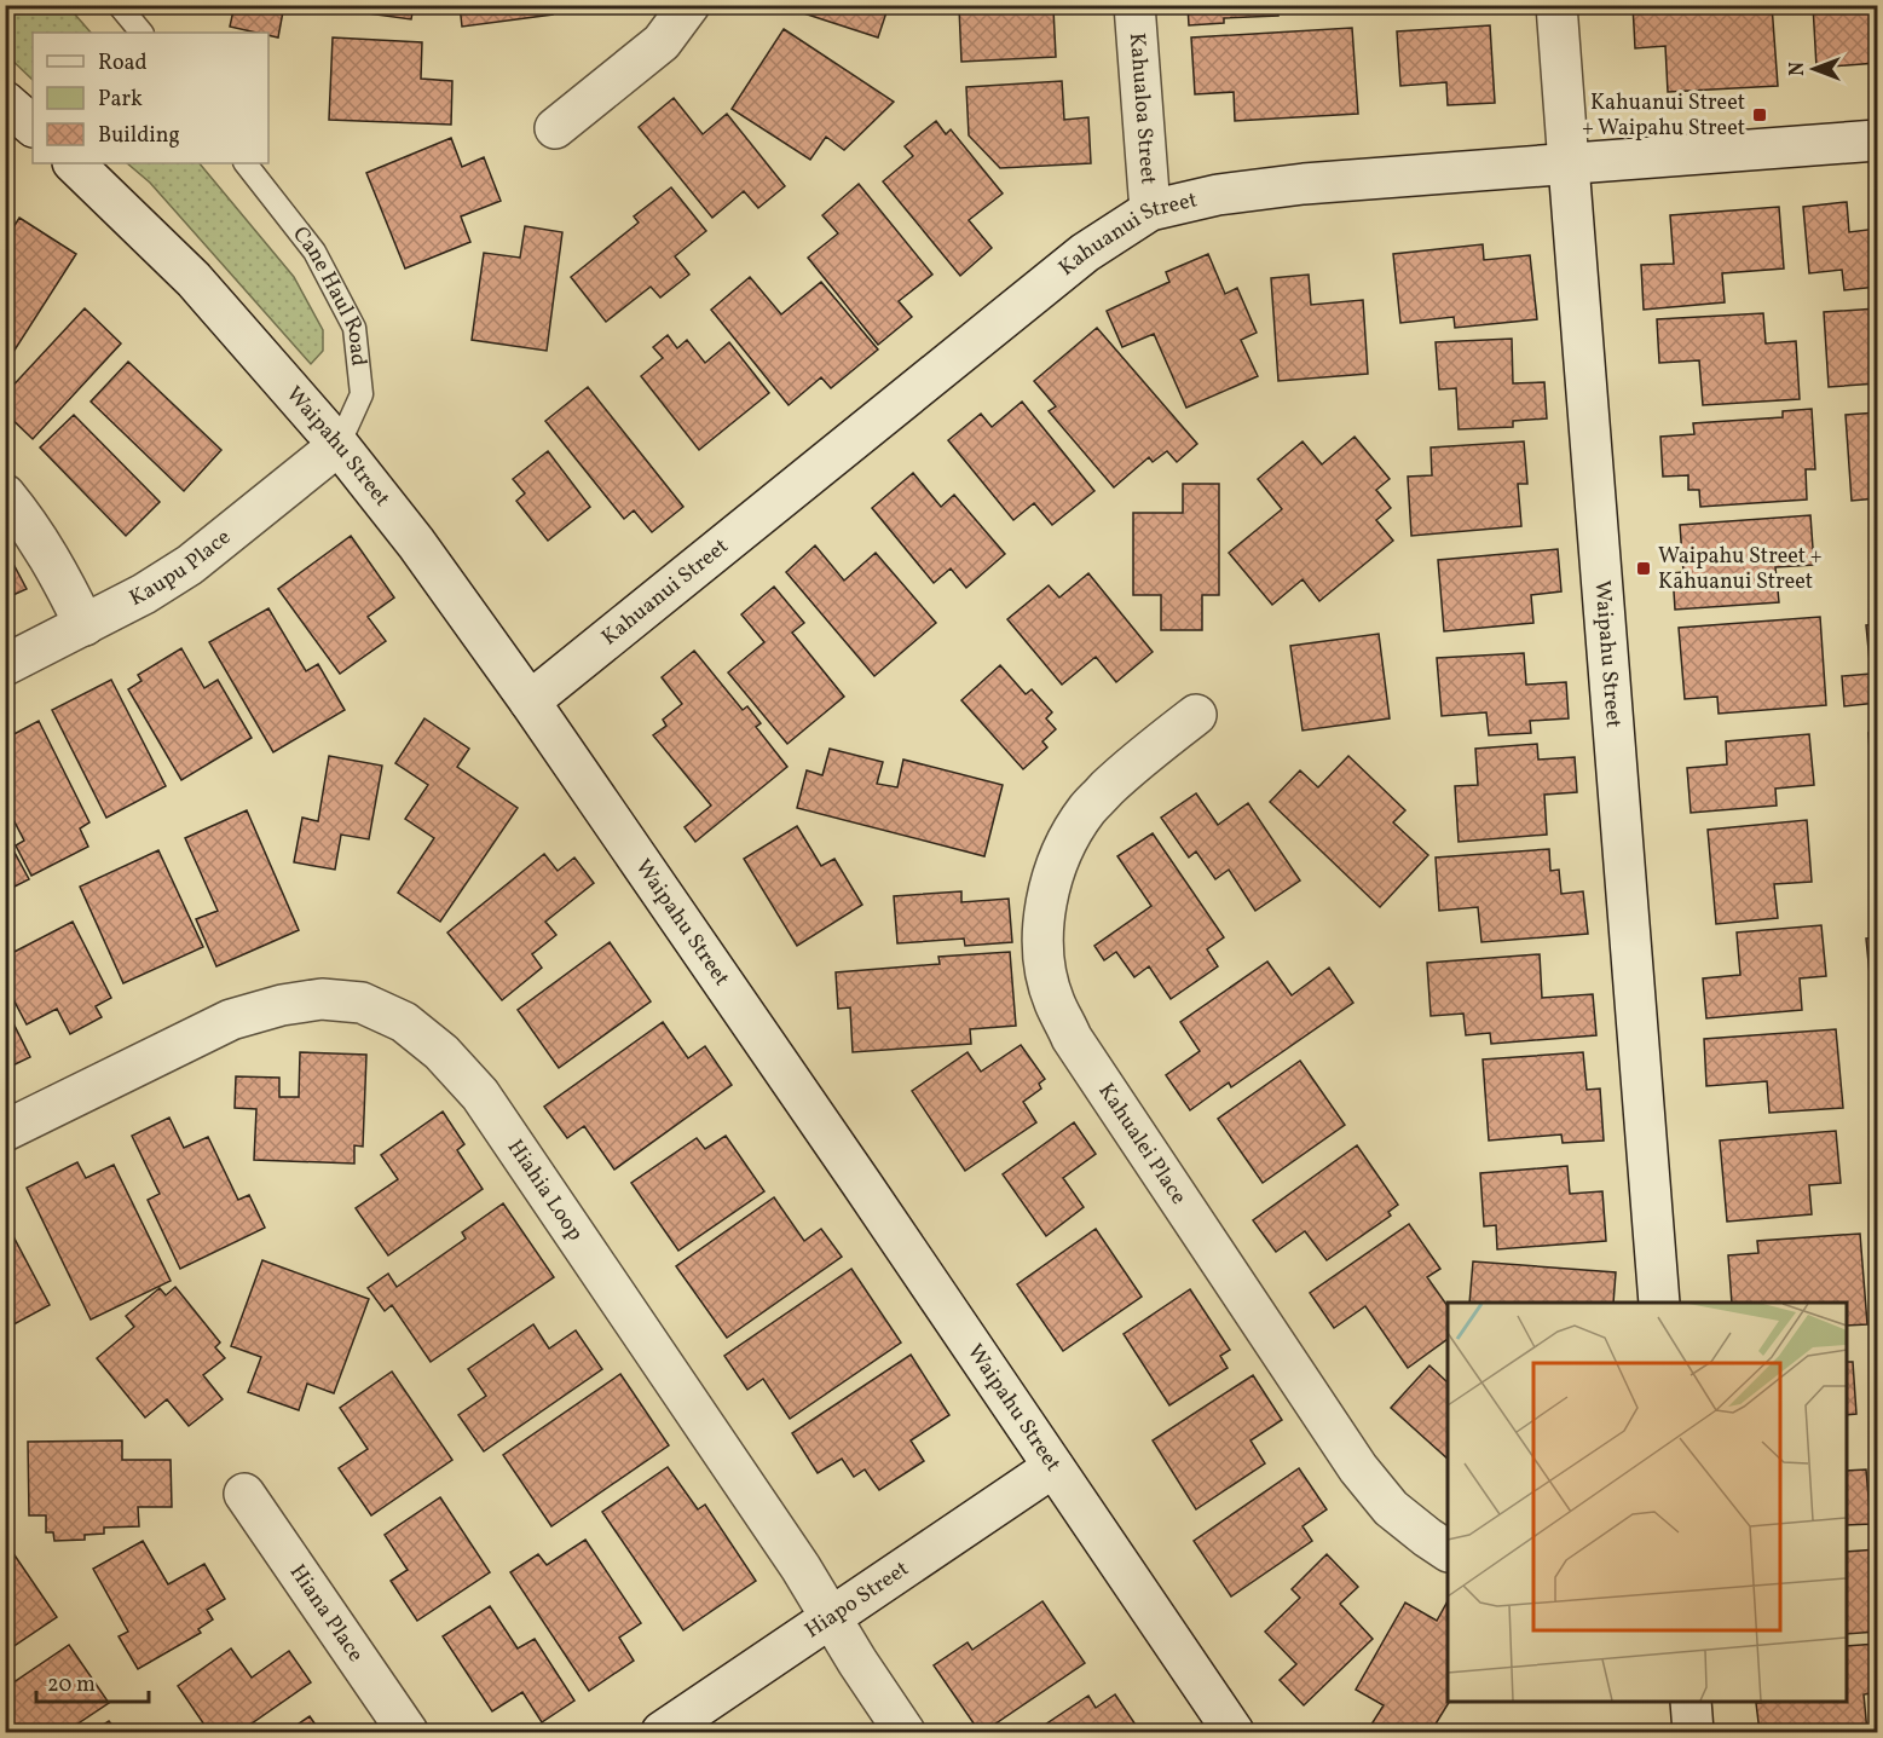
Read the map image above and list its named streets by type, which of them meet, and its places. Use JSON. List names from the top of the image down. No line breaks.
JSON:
{"streets":{"street":["Kahualoa Street","Kahuanui Street","Waipahu Street","Kaupu Place","Kahualei Place","Hiahia Loop","Hiapo Street","Hiana Place"],"lane":["Cane Haul Road"]},"crossings":[["Kahualoa Street","Kahuanui Street"],["Kahuanui Street","Waipahu Street"],["Cane Haul Road","Waipahu Street"],["Cane Haul Road","Kaupu Place"],["Waipahu Street","Kaupu Place"],["Waipahu Street","Hiapo Street"],["Hiahia Loop","Hiapo Street"]],"places":{"transit":["Kahuanui Street + Waipahu Street","Waipahu Street + Kahuanui Street"]},"legend":["Road","Park","Building"],"scale_bar":"20 m","north":"left"}
